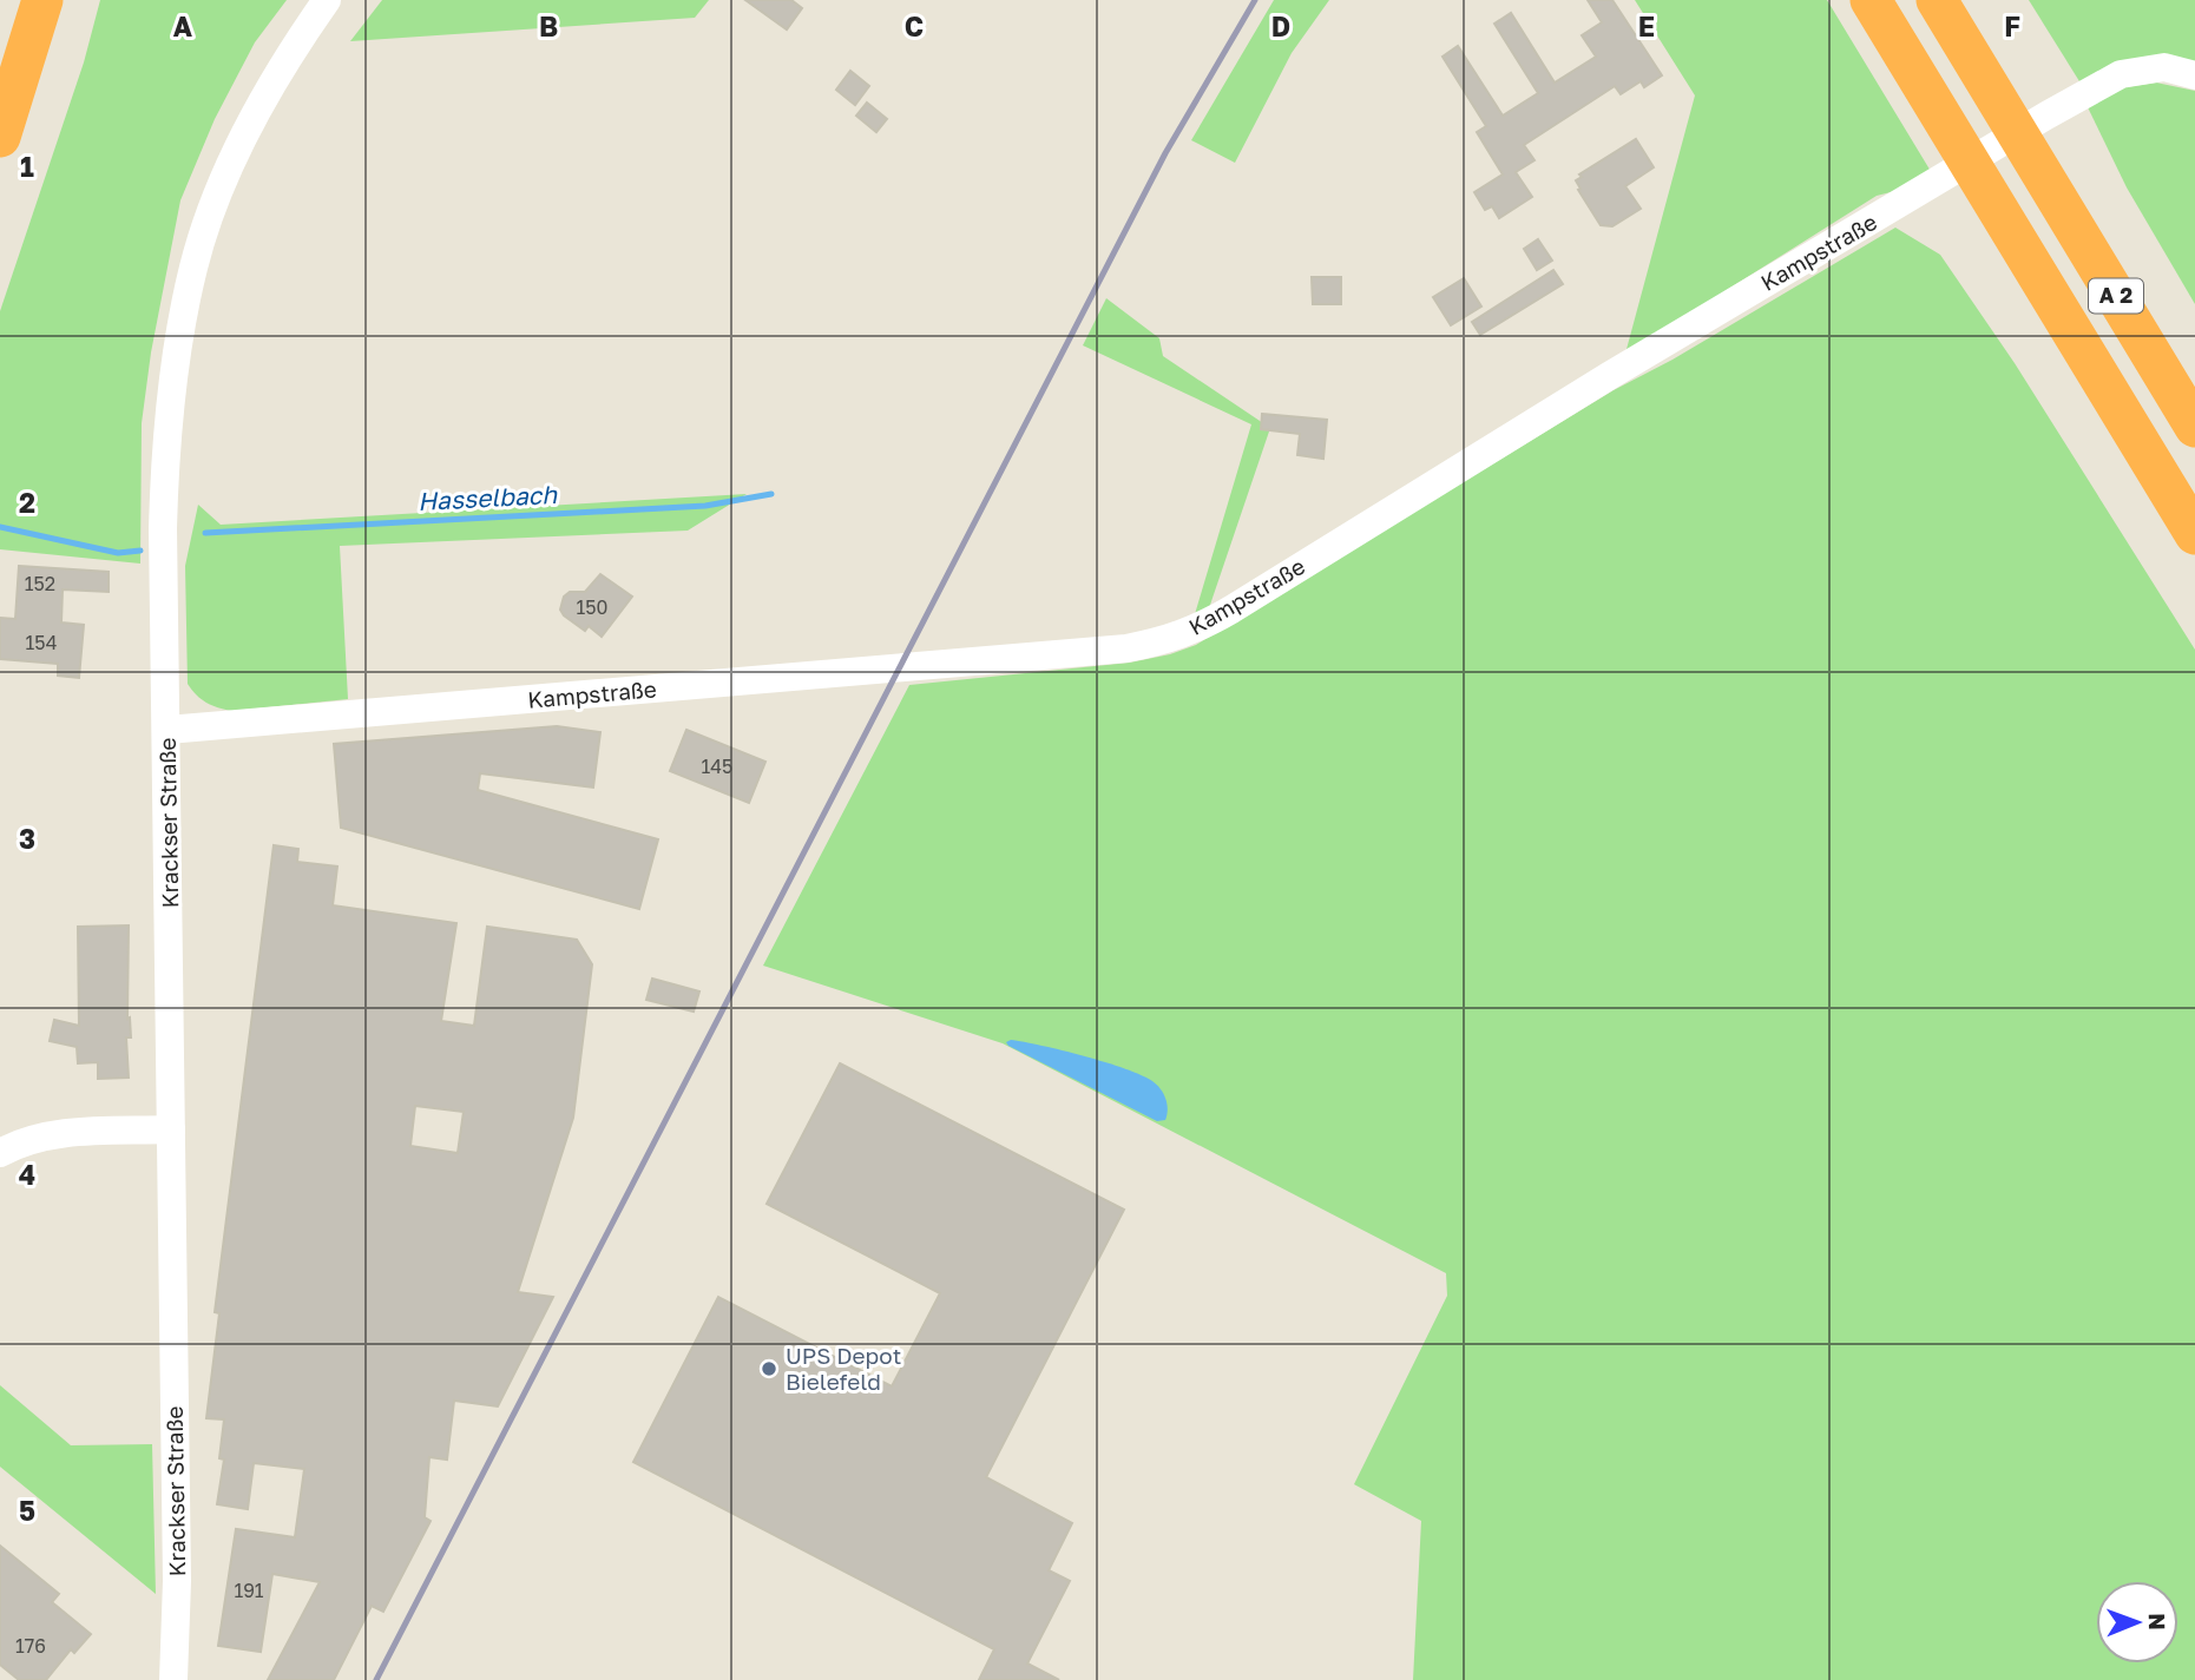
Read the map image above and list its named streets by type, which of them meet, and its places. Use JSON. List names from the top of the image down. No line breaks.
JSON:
{"streets":{"highway":["A 2"],"street":["Kampstraße","Krackser Straße"]},"crossings":[["Kampstraße","Krackser Straße"]],"water":["Hasselbach"],"places":["UPS Depot Bielefeld"],"house_numbers":["152","150","154","145","191","176"],"north":"right","grid":{"columns":["A","B","C","D","E","F"],"rows":["1","2","3","4","5"]}}
